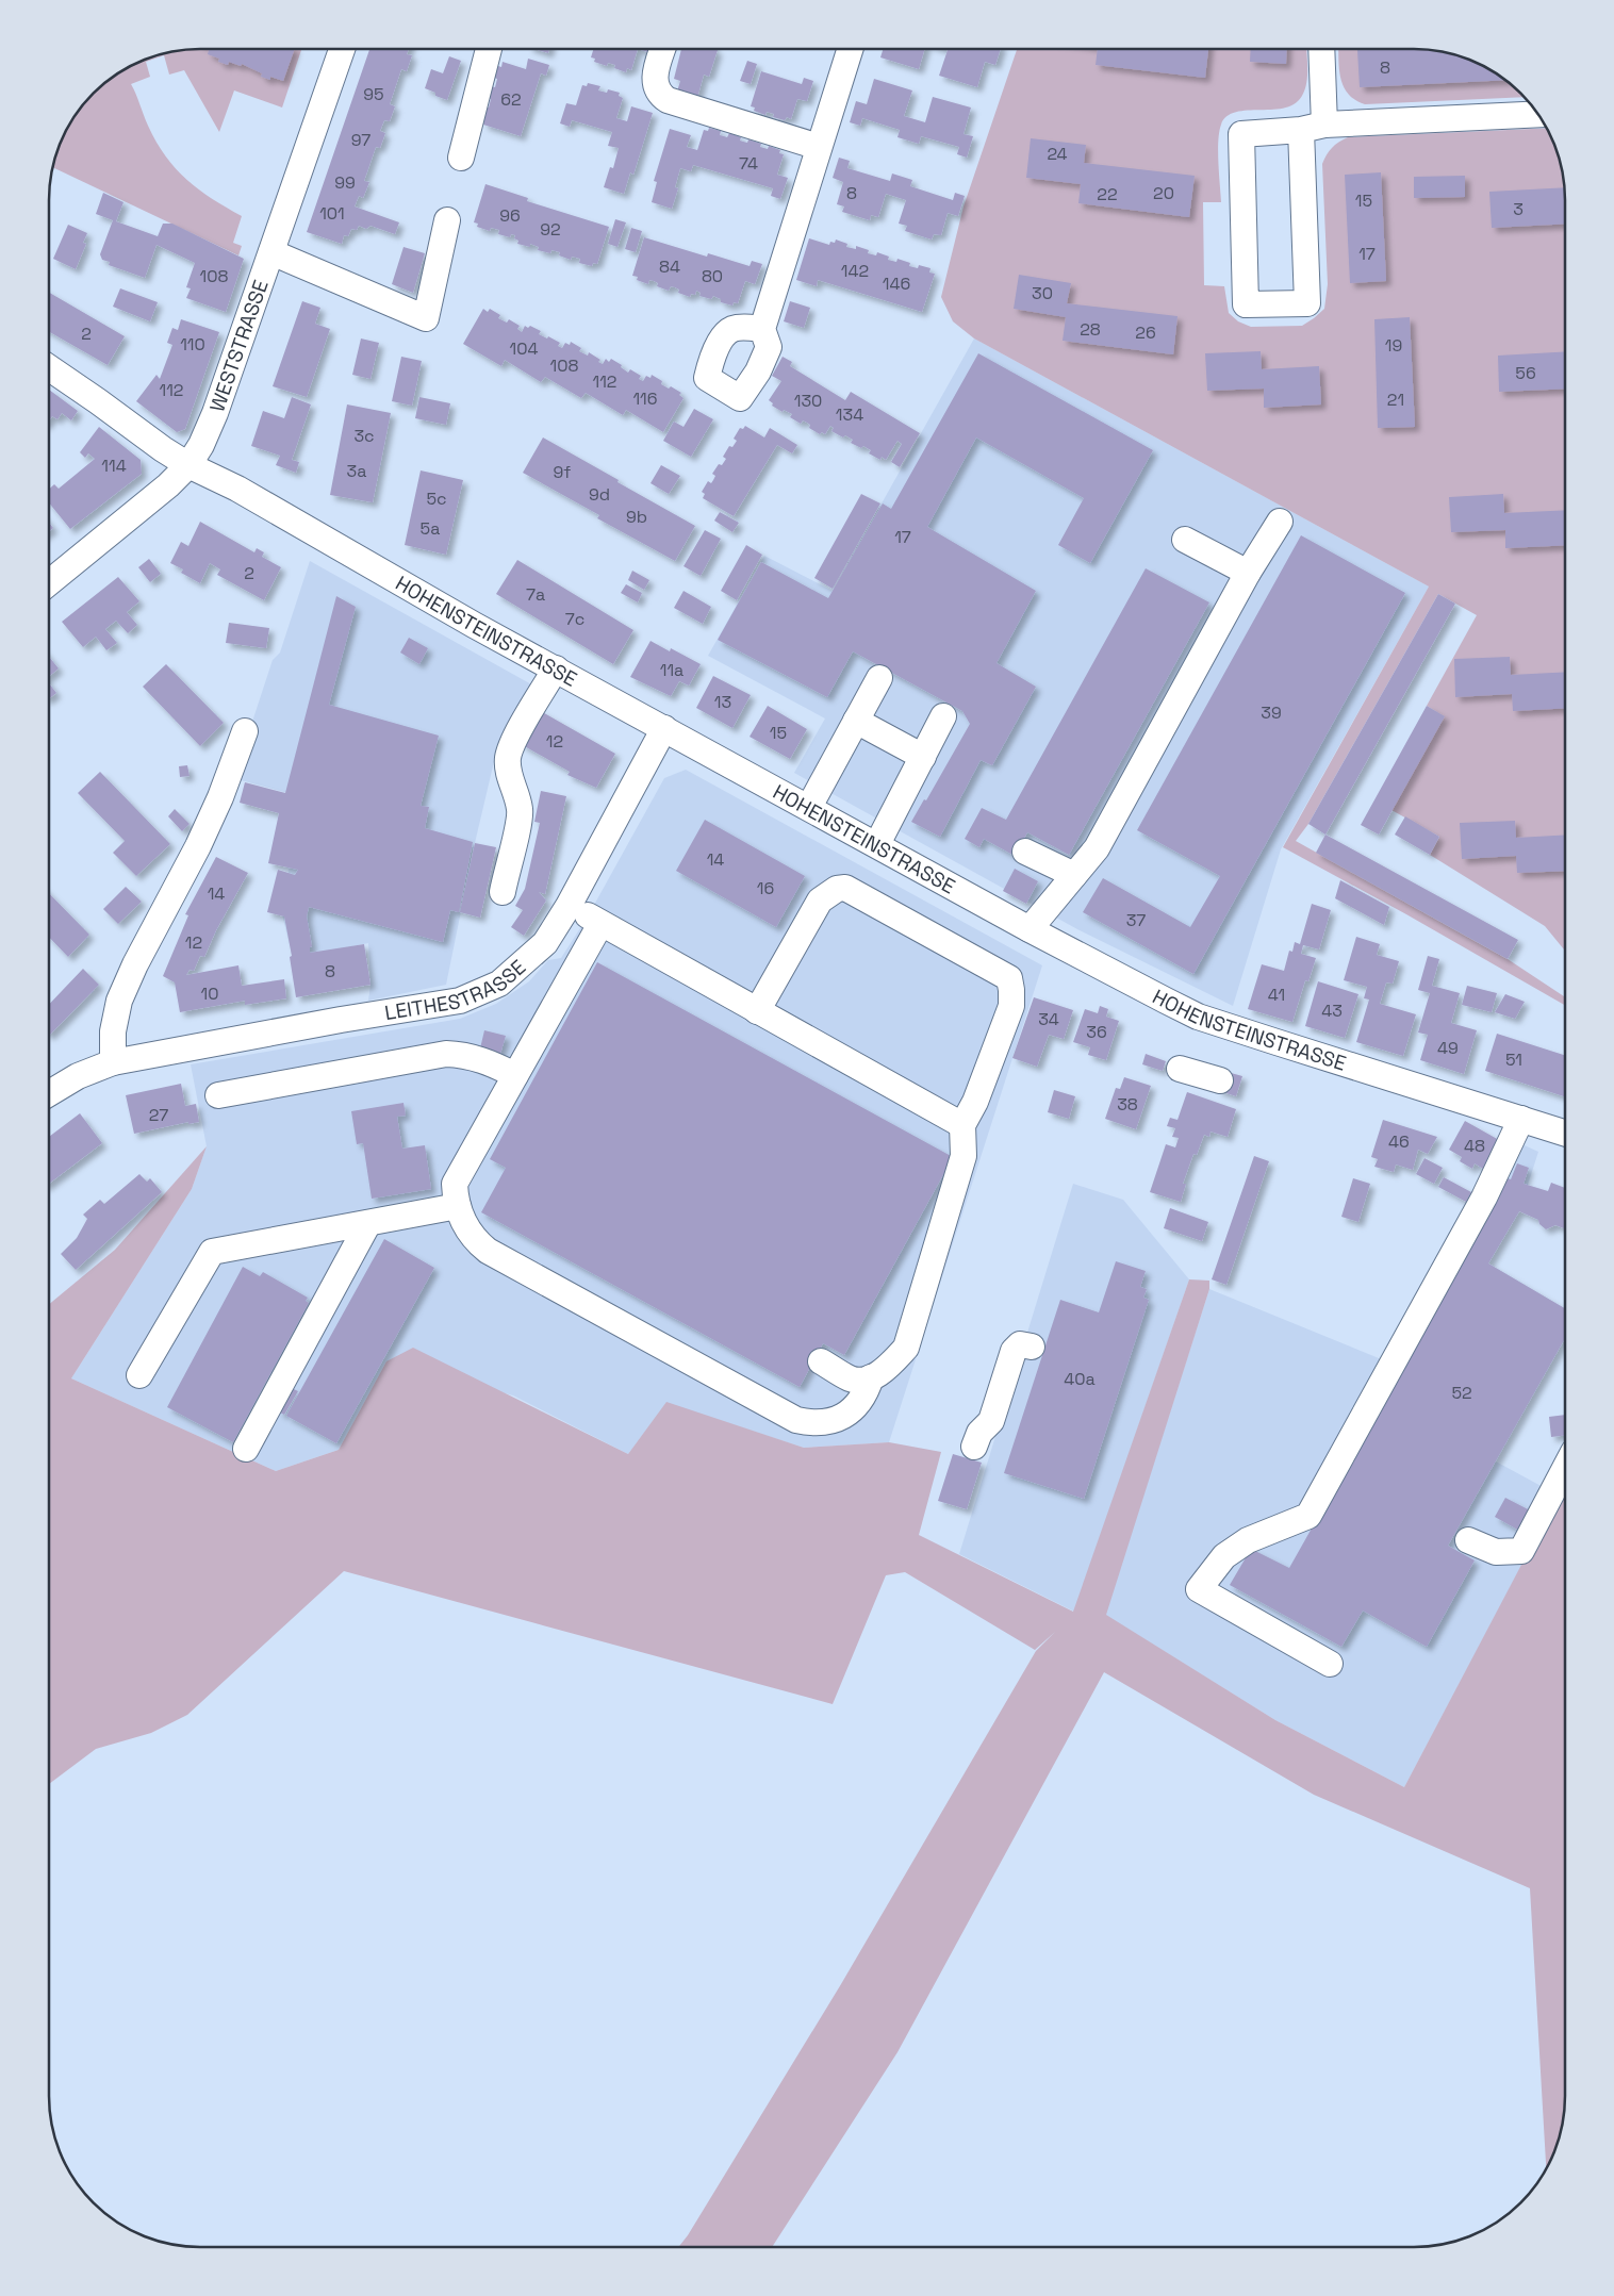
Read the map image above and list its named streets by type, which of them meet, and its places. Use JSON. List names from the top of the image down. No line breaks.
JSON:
{"streets":{"street":["WESTSTRASSE","HOHENSTEINSTRASSE","LEITHESTRASSE"]},"crossings":[["WESTSTRASSE","HOHENSTEINSTRASSE"],["HOHENSTEINSTRASSE","LEITHESTRASSE"]],"house_numbers":["8","95","62","97","24","74","99","8","20","22","15","3","101","96","92","17","84","142","108","80","146","30","28","26","2","110","19","104","108","56","112","112","116","21","130","134","3c","114","3a","9f","9d","5c","9b","5a","17","2","7a","7c","11a","13","39","15","12","14","16","14","37","12","8","10","41","43","34","36","49","51","38","27","46","48","40a","52"]}
